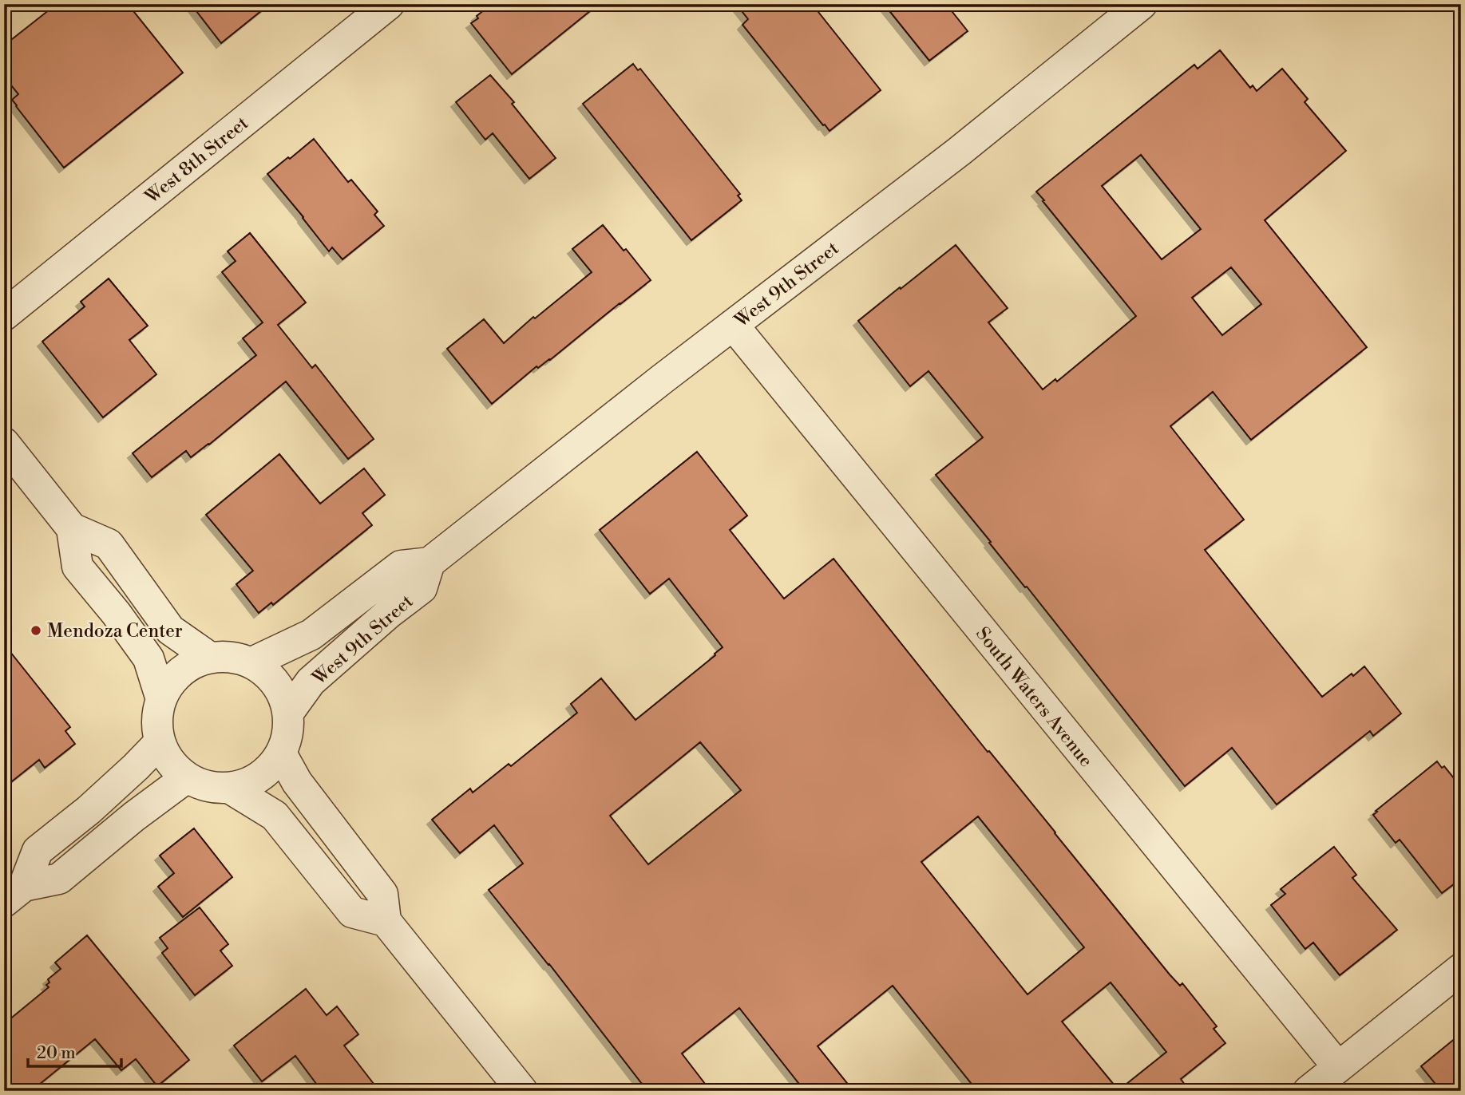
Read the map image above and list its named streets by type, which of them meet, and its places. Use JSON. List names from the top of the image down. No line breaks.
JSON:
{"streets":{"street":["West 8th Street","West 9th Street","South Waters Avenue"]},"crossings":[["West 9th Street","South Waters Avenue"]],"places":["Mendoza Center"],"scale_bar":"20 m"}
